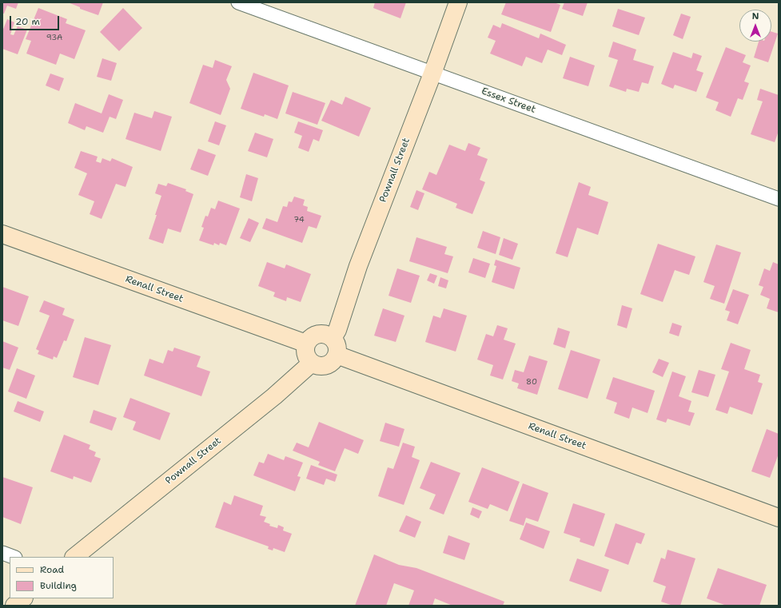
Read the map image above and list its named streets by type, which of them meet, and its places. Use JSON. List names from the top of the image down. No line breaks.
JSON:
{"streets":{"street":["Essex Street","Pownall Street","Renall Street"]},"crossings":[["Essex Street","Pownall Street"],["Pownall Street","Renall Street"]],"house_numbers":["93A","74","80"],"legend":["Road","Building"],"scale_bar":"20 m","north":"top"}
